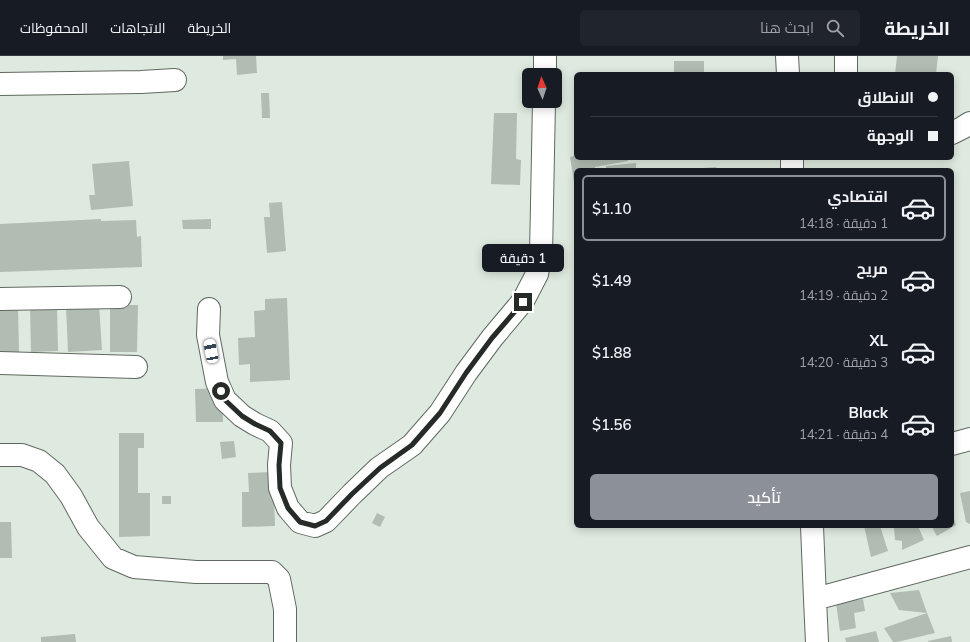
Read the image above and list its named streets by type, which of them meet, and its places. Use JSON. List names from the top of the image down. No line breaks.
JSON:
{"north":"top","page":{"header":"الخريطة","search":"ابحث هنا","nav":["الخريطة","الاتجاهات","المحفوظات"],"banner":["الانطلاق","الوجهة"],"list":[{"name":"اقتصادي","note":"1 دقيقة · 14:18","value":"$1.10"},{"name":"مريح","note":"2 دقيقة · 14:19","value":"$1.49"},{"name":"XL","note":"3 دقيقة · 14:20","value":"$1.88"},{"name":"Black","note":"4 دقيقة · 14:21","value":"$1.56"}],"bubble":"1 دقيقة","buttons":"تأكيد"}}
